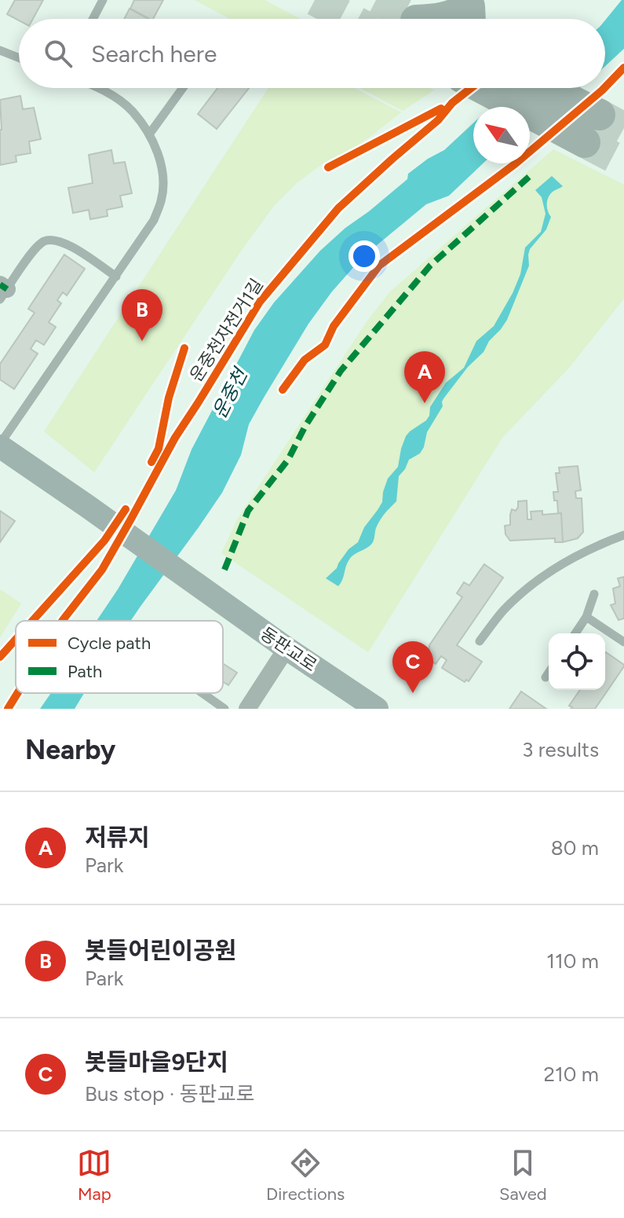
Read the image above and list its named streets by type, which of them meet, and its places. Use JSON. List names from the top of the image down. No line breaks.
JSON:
{"streets":{"main road":["동판교로"],"cycle path":["운중천자전거1길"]},"water":["운중천"],"legend":["Cycle path","Path"],"north":"top left","page":{"search":"Search here","pins":["B","A","C"],"heading":["Nearby","3 results"],"list":[{"mark":"A","name":"저류지","note":"Park","value":"80 m"},{"mark":"B","name":"봇들어린이공원","note":"Park","value":"110 m"},{"mark":"C","name":"봇들마을9단지","note":"Bus stop · 동판교로","value":"210 m"}],"nav":["Map","Directions","Saved"]}}
